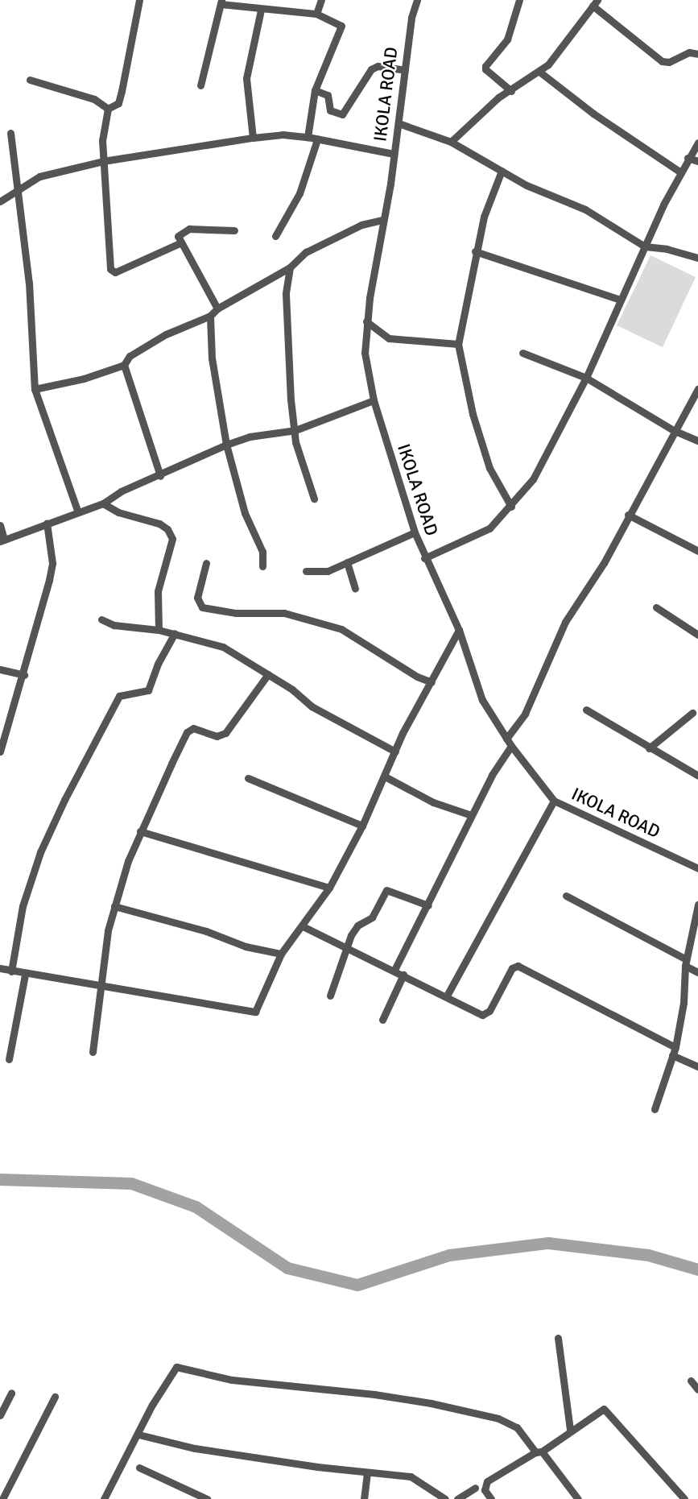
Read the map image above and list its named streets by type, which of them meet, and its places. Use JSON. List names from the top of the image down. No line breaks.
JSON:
{"streets":{"street":["IKOLA ROAD"]}}
